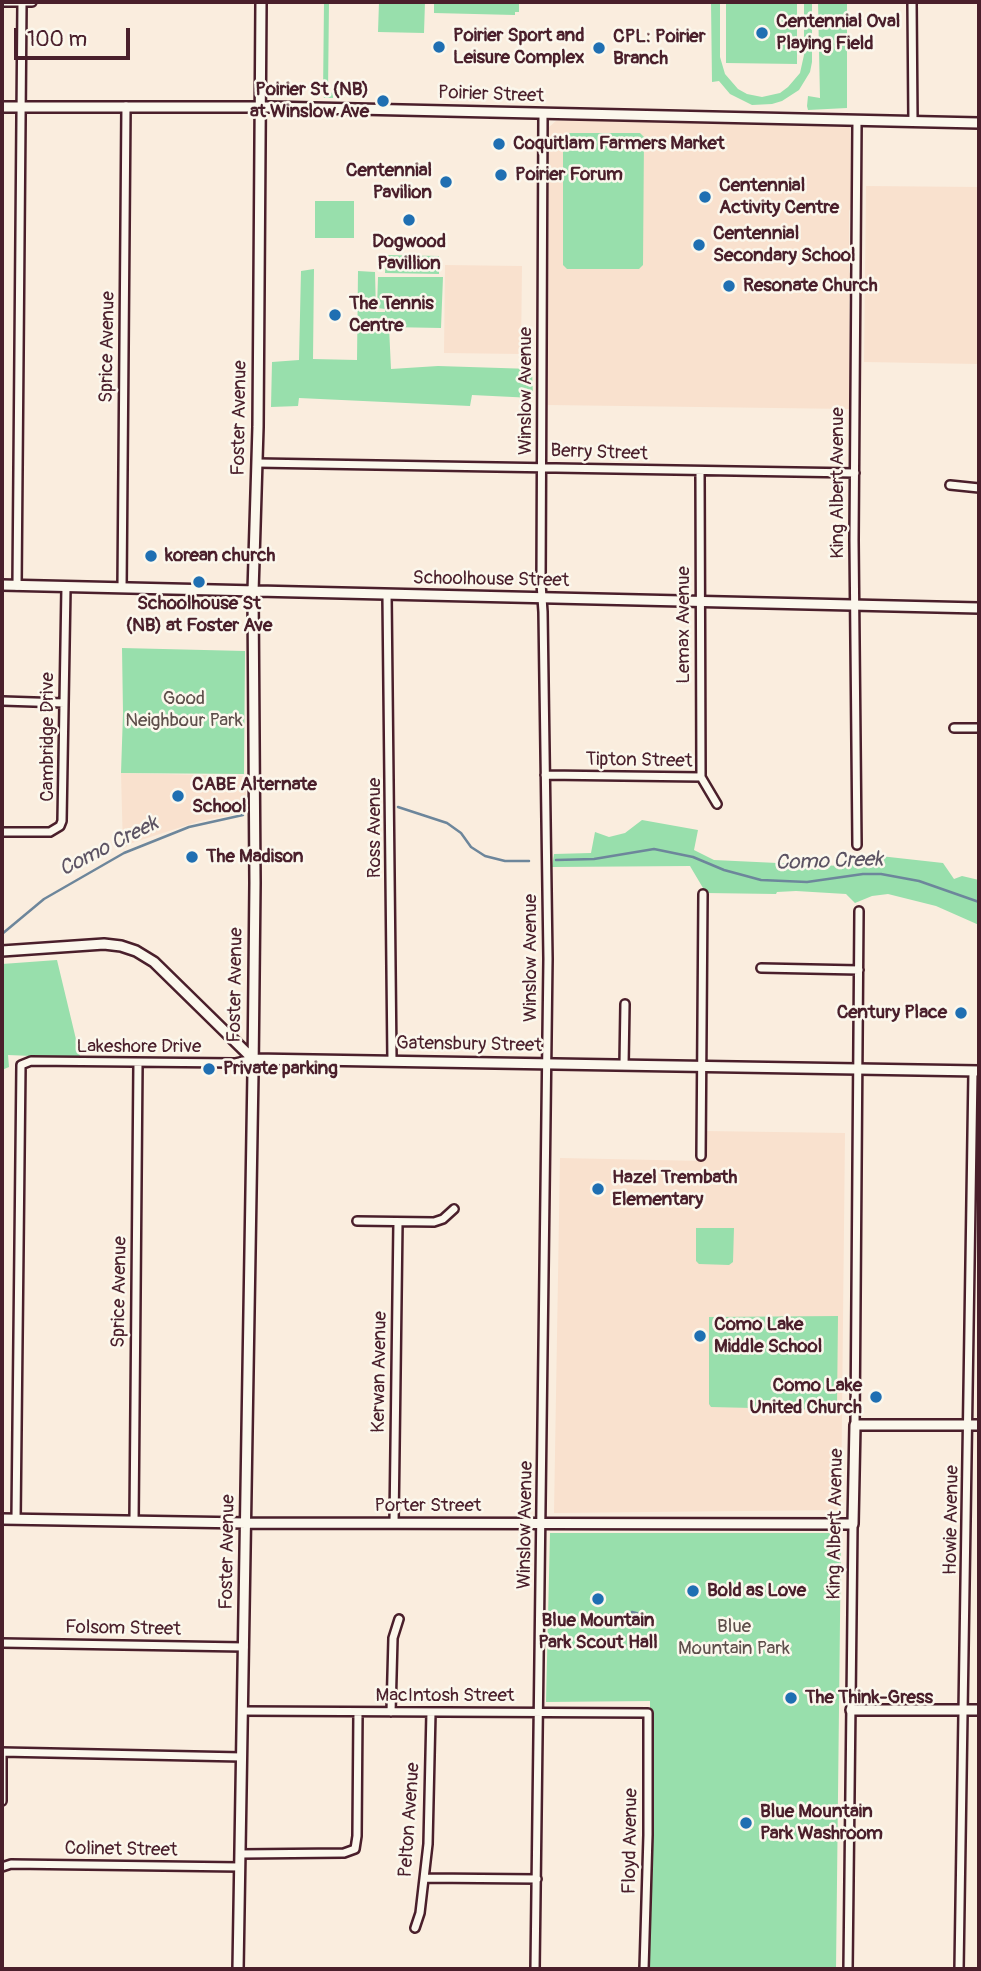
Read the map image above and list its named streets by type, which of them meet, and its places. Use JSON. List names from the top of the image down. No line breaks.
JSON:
{"streets":{"street":["Poirier Street","Sprice Avenue","Winslow Avenue","Foster Avenue","Berry Street","King Albert Avenue","Schoolhouse Street","Lemax Avenue","Cambridge Drive","Tipton Street","Ross Avenue","Gatensbury Street","Lakeshore Drive","Kerwan Avenue","Porter Street","Howie Avenue","Folsom Street","MacIntosh Street","Pelton Avenue","Floyd Avenue","Colinet Street"]},"crossings":[["Poirier Street","Sprice Avenue"],["Poirier Street","Winslow Avenue"],["Poirier Street","Foster Avenue"],["Poirier Street","King Albert Avenue"],["Sprice Avenue","Schoolhouse Street"],["Sprice Avenue","Lakeshore Drive"],["Sprice Avenue","Porter Street"],["Winslow Avenue","Berry Street"],["Winslow Avenue","Schoolhouse Street"],["Winslow Avenue","Tipton Street"],["Winslow Avenue","Gatensbury Street"],["Winslow Avenue","Porter Street"],["Winslow Avenue","MacIntosh Street"],["Foster Avenue","Berry Street"],["Foster Avenue","Schoolhouse Street"],["Foster Avenue","Gatensbury Street"],["Foster Avenue","Lakeshore Drive"],["Foster Avenue","Porter Street"],["Foster Avenue","Folsom Street"],["Foster Avenue","MacIntosh Street"],["Foster Avenue","Colinet Street"],["Berry Street","King Albert Avenue"],["Berry Street","Lemax Avenue"],["King Albert Avenue","Schoolhouse Street"],["King Albert Avenue","Gatensbury Street"],["King Albert Avenue","Porter Street"],["Schoolhouse Street","Lemax Avenue"],["Schoolhouse Street","Cambridge Drive"],["Schoolhouse Street","Ross Avenue"],["Lemax Avenue","Tipton Street"],["Ross Avenue","Gatensbury Street"],["Gatensbury Street","Lakeshore Drive"],["Gatensbury Street","Howie Avenue"],["Lakeshore Drive","Porter Street"],["Kerwan Avenue","Porter Street"],["MacIntosh Street","Pelton Avenue"],["MacIntosh Street","Floyd Avenue"]],"water":["Como Creek"],"parks":["Good Neighbour Park","Blue Mountain Park"],"places":["Centennial Oval Playing Field","Poirier Sport and Leisure Complex","CPL: Poirier Branch","Poirier St (NB) at Winslow Ave","Coquitlam Farmers Market","Poirier Forum","Centennial Pavilion","Centennial Activity Centre","Dogwood Pavillion","Centennial Secondary School","Resonate Church","The Tennis Centre","korean church","Schoolhouse St (NB) at Foster Ave","CABE Alternate School","The Madison","Century Place","Private parking","Hazel Trembath Elementary","Como Lake Middle School","Como Lake United Church","Bold as Love","Blue Mountain Park Scout Hall","The Think-Gress","Blue Mountain Park Washroom"],"scale_bar":"100 m"}
